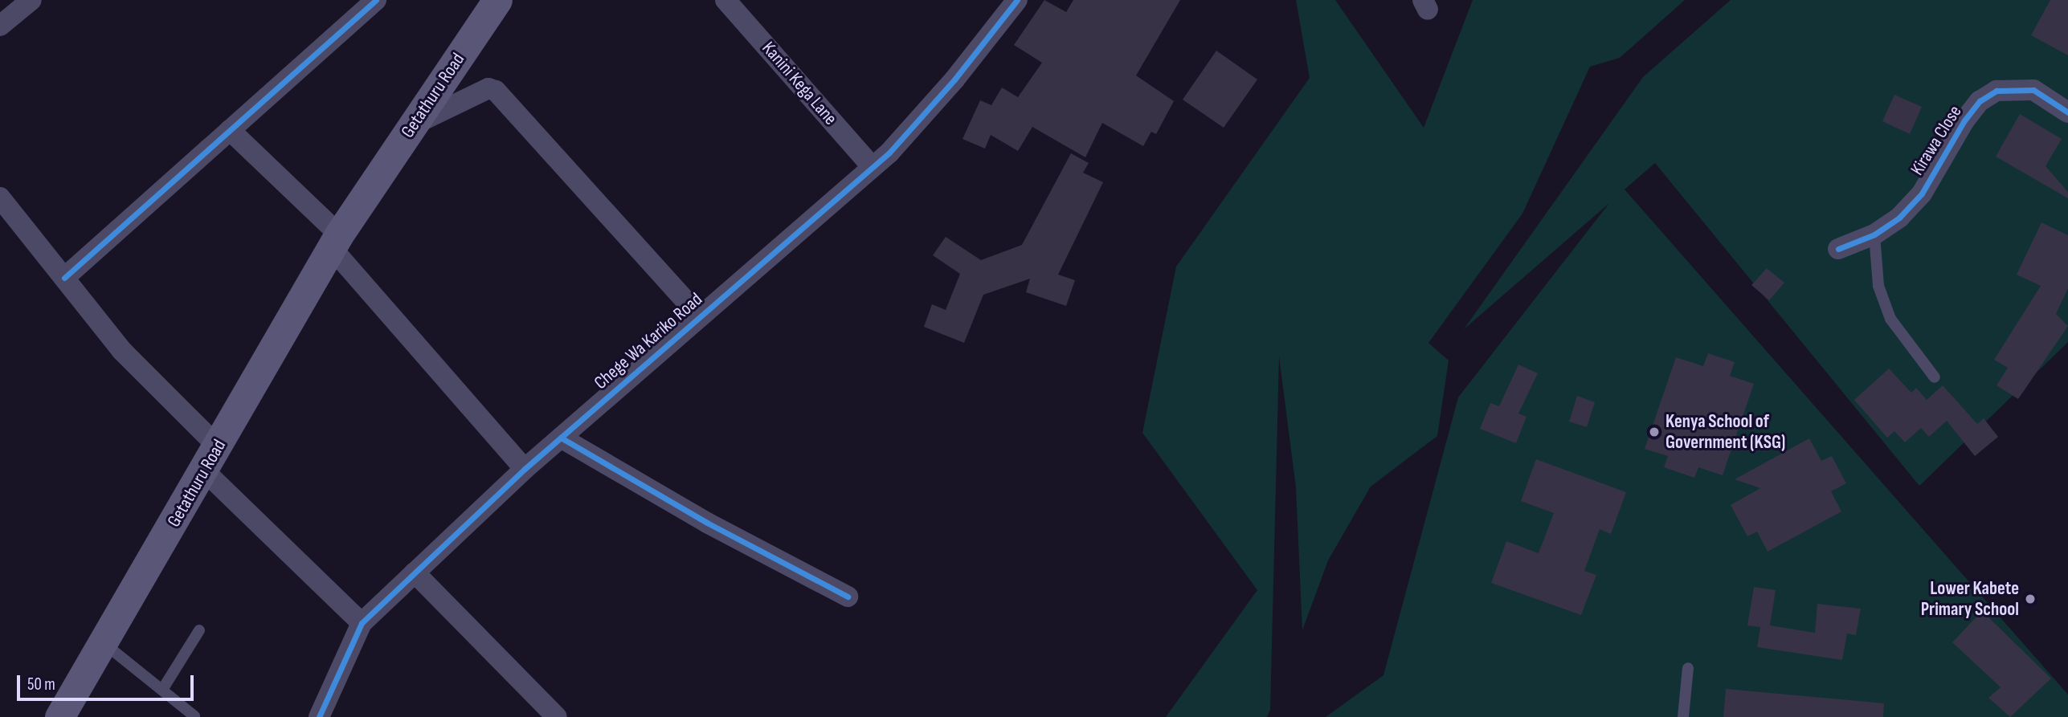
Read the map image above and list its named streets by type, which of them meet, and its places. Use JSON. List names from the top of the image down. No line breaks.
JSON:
{"streets":{"main road":["Getathuru Road"],"street":["Kanini Kega Lane","Kirawa Close","Chege Wa Kariko Road"]},"crossings":[["Kanini Kega Lane","Chege Wa Kariko Road"],["Getathuru Road","Chege Wa Kariko Road"]],"places":["Kenya School of Government (KSG)","Lower Kabete Primary School"],"scale_bar":"50 m"}
